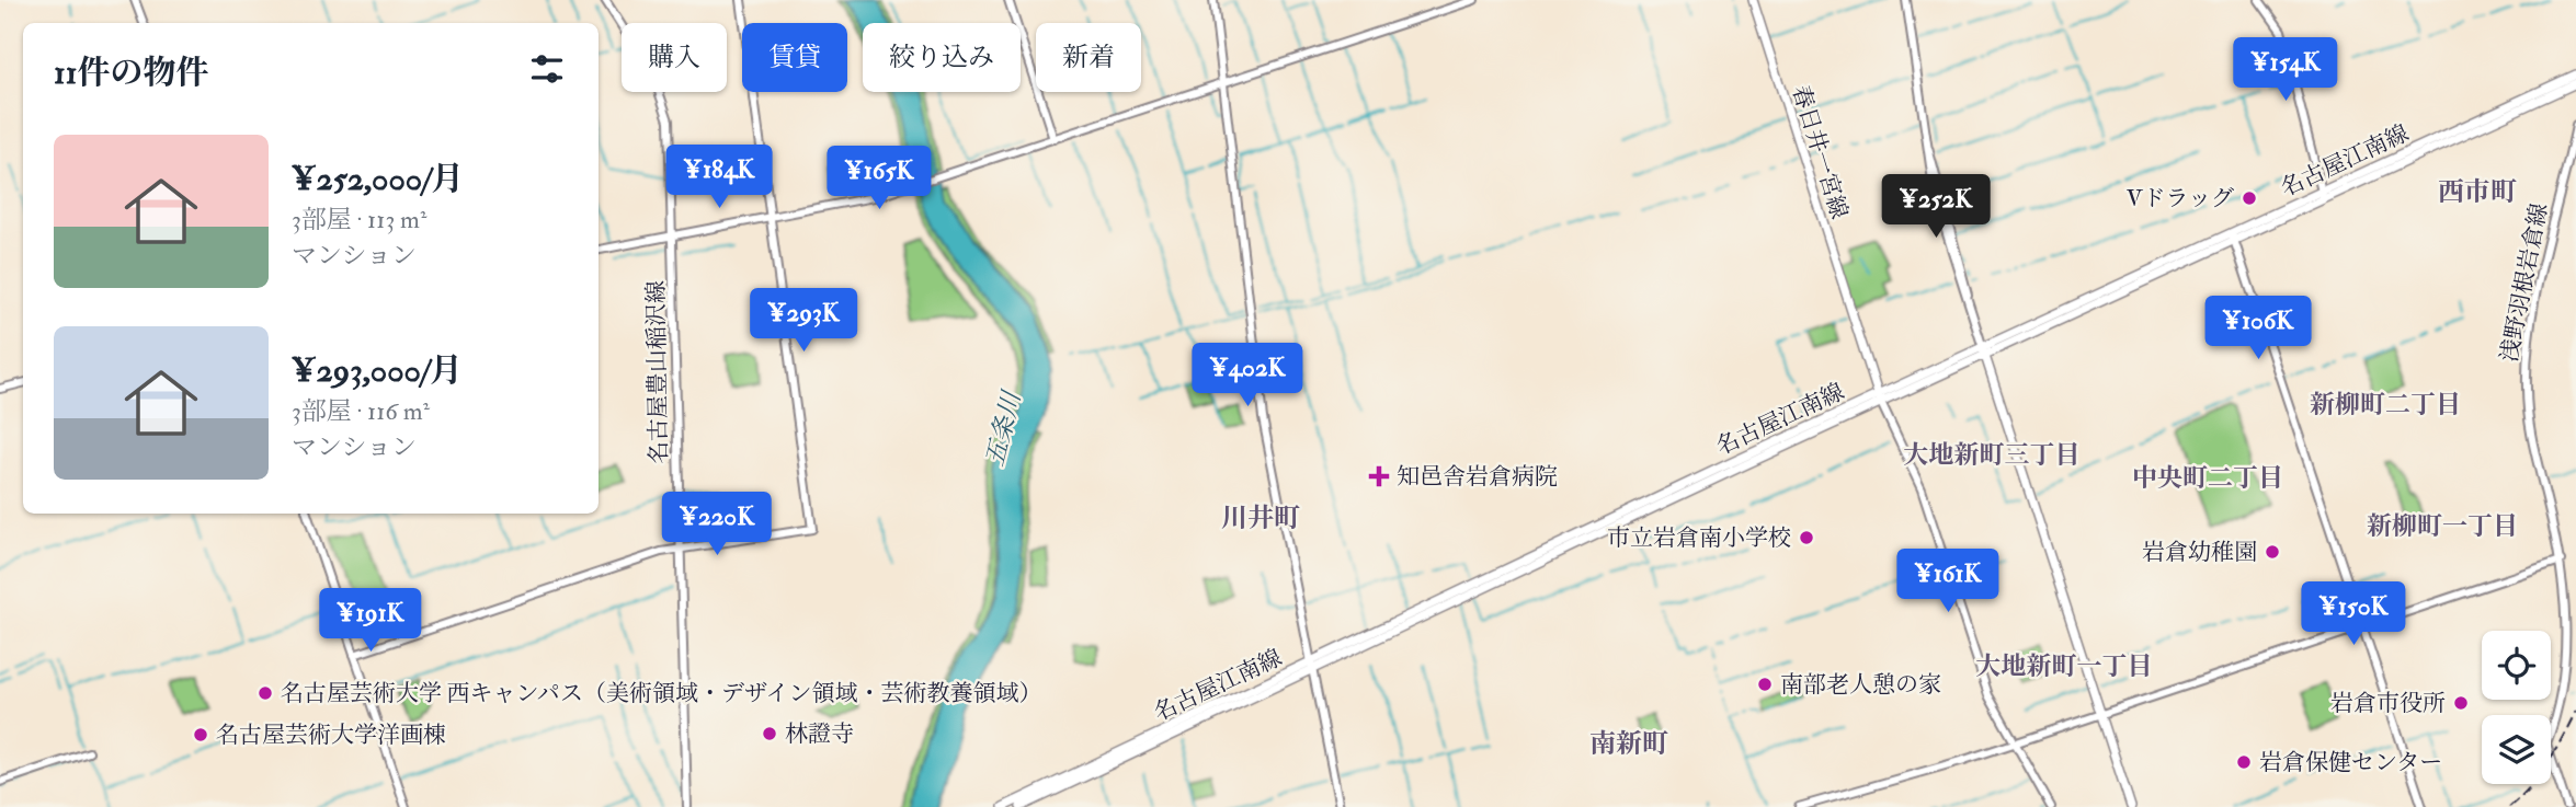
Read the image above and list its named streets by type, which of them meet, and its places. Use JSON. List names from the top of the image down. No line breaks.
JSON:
{"streets":{"main road":["春日井一宮線","名古屋江南線"],"street":["浅野羽根岩倉線","名古屋豊山稲沢線"]},"crossings":[["春日井一宮線","名古屋江南線"]],"districts":["西市町","新柳町二丁目","大地新町三丁目","中央町二丁目","川井町","新柳町一丁目","大地新町一丁目","南新町"],"water":["五条川"],"places":{"other":["Vドラッグ","市立岩倉南小学校","岩倉幼稚園","南部老人憩の家","名古屋芸術大学 西キャンパス（美術領域・デザイン領域・芸術教養領域）","岩倉市役所","林證寺","名古屋芸術大学洋画棟","岩倉保健センター"],"health":["知邑舎岩倉病院"]},"page":{"chip":["購入","賃貸","絞り込み","新着"],"heading":"11件の物件","price":["¥154K","¥184K","¥165K","¥252K","¥293K","¥106K","¥402K","¥220K","¥161K","¥150K","¥191K"],"list":[{"name":"¥252,000/月","note":"3部屋 · 113 m² · マンション"},{"name":"¥293,000/月","note":"3部屋 · 116 m² · マンション"}]}}
